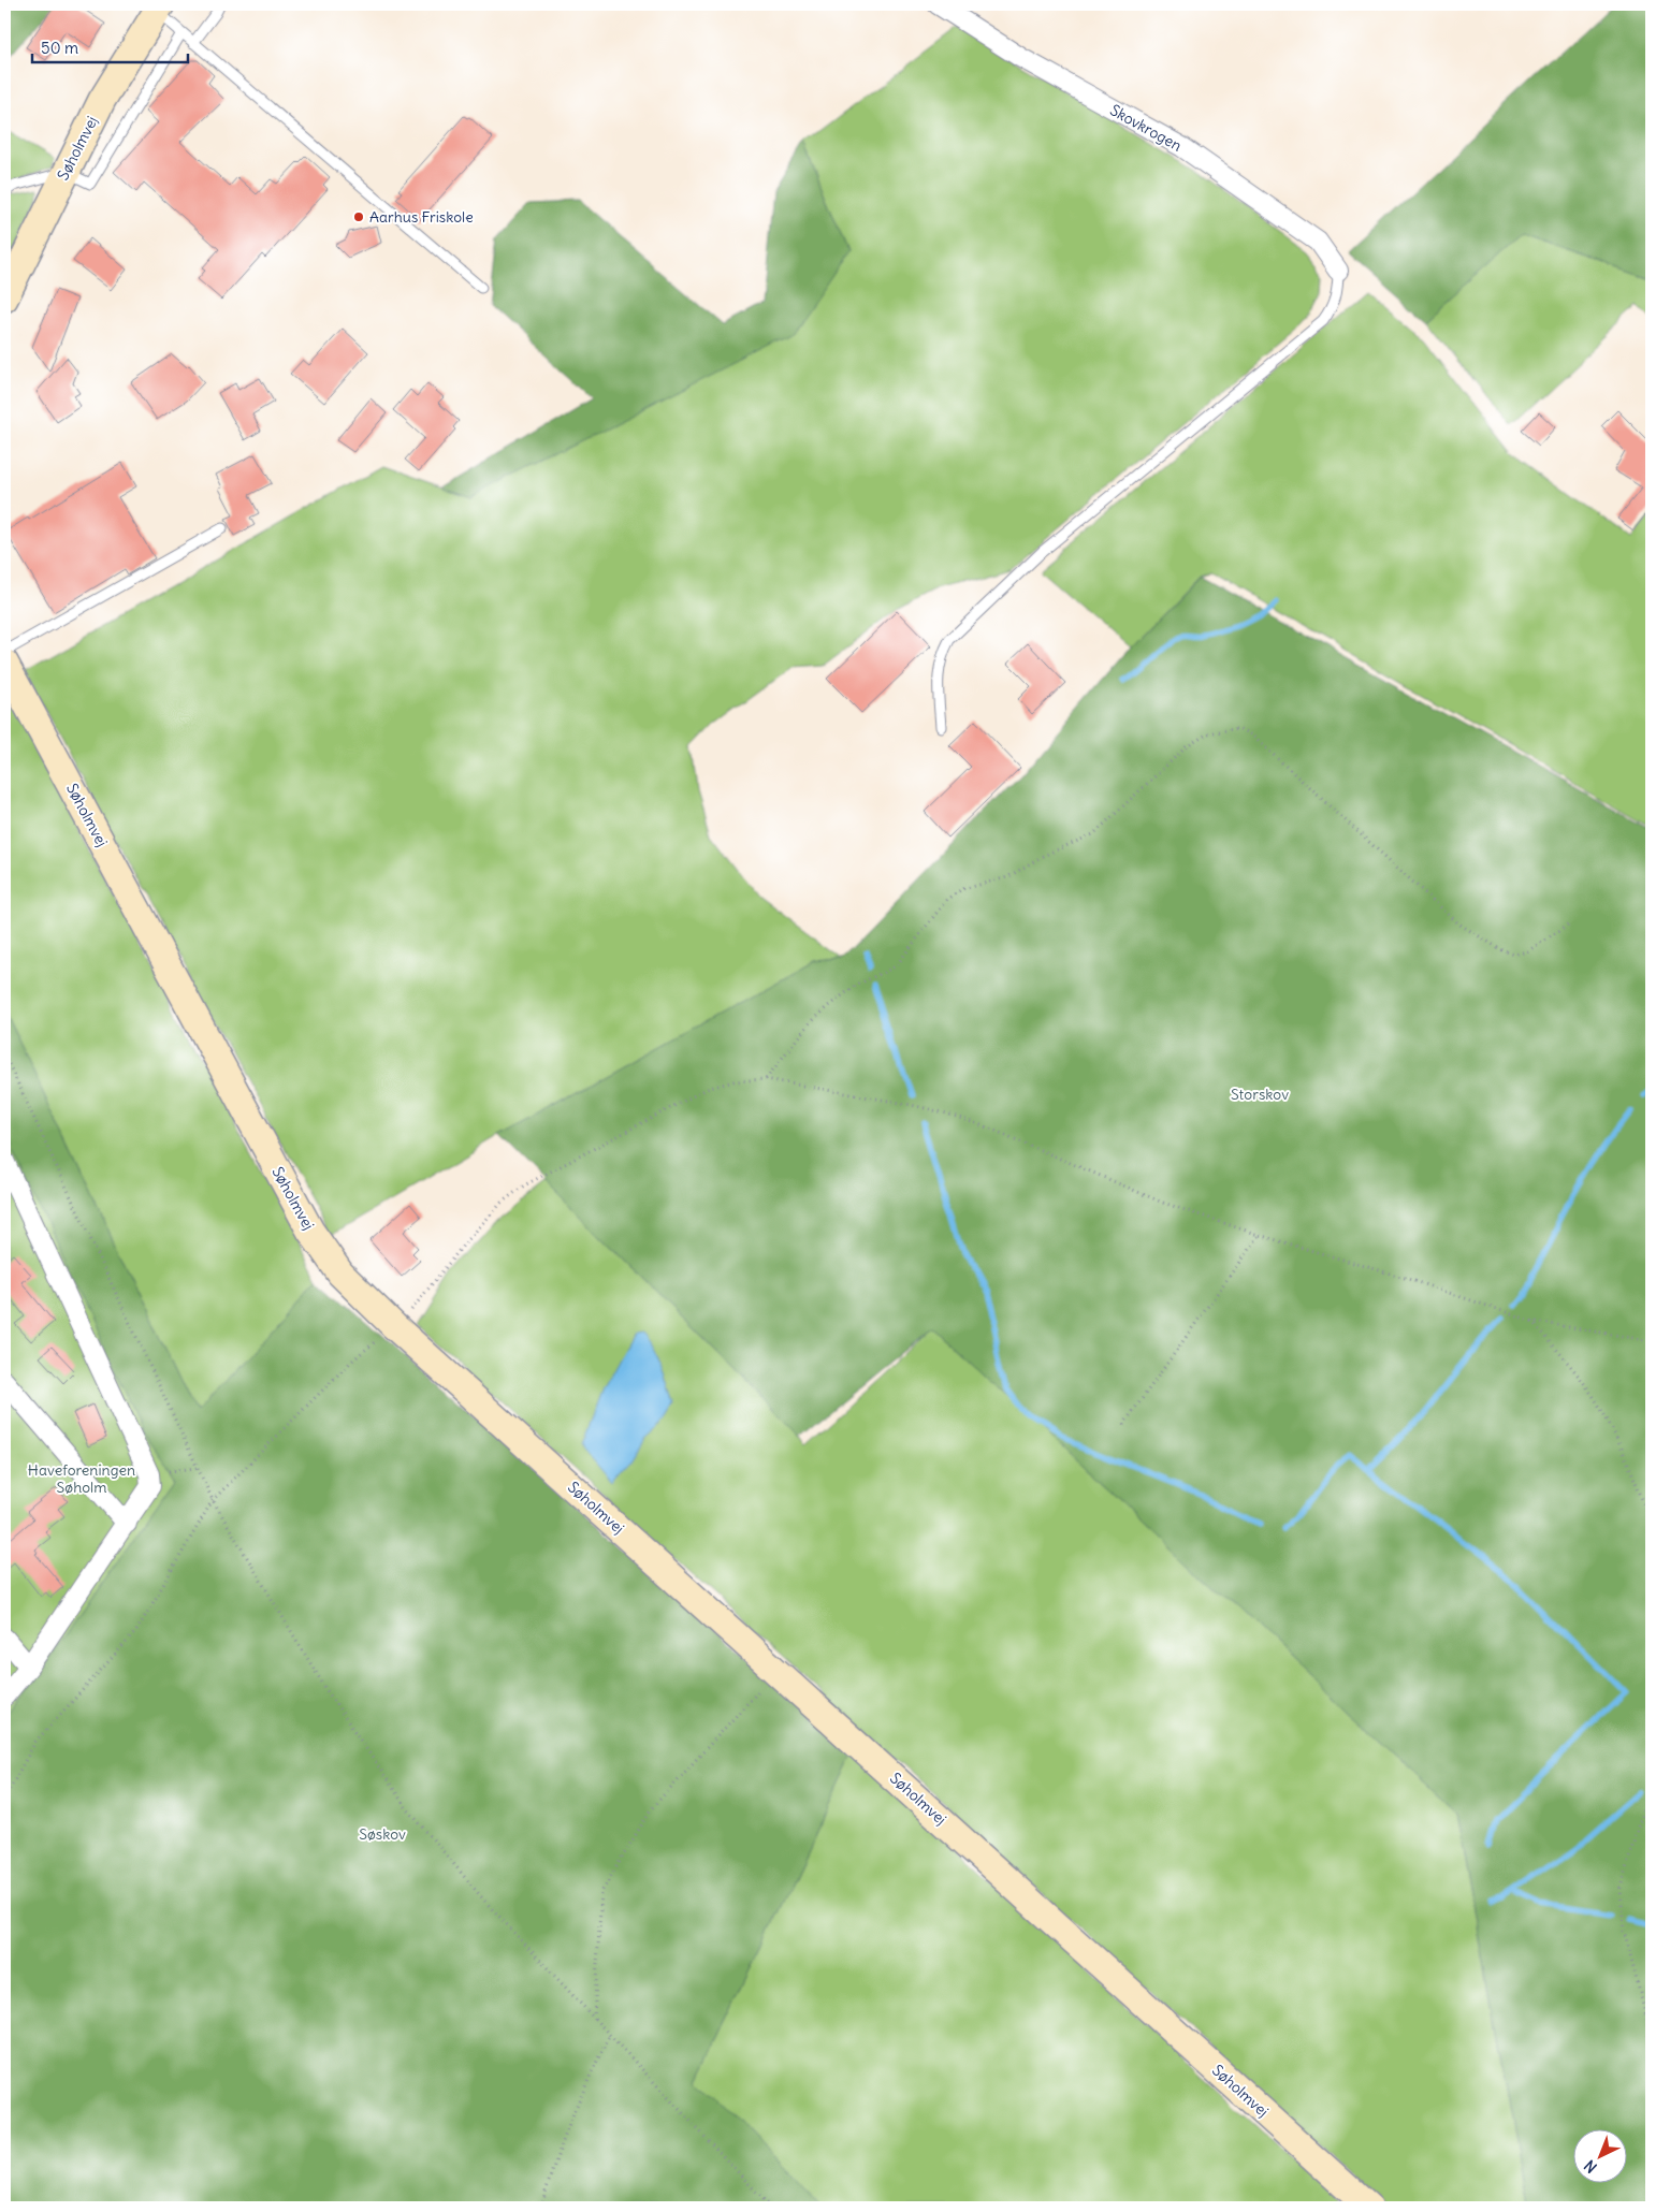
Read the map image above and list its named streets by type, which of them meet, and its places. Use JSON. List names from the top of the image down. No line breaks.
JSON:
{"streets":{"street":["Skovkrogen","Søholmvej"]},"parks":["Storskov","Haveforeningen Søholm","Søskov"],"places":["Aarhus Friskole"],"scale_bar":"50 m","north":"bottom left"}
